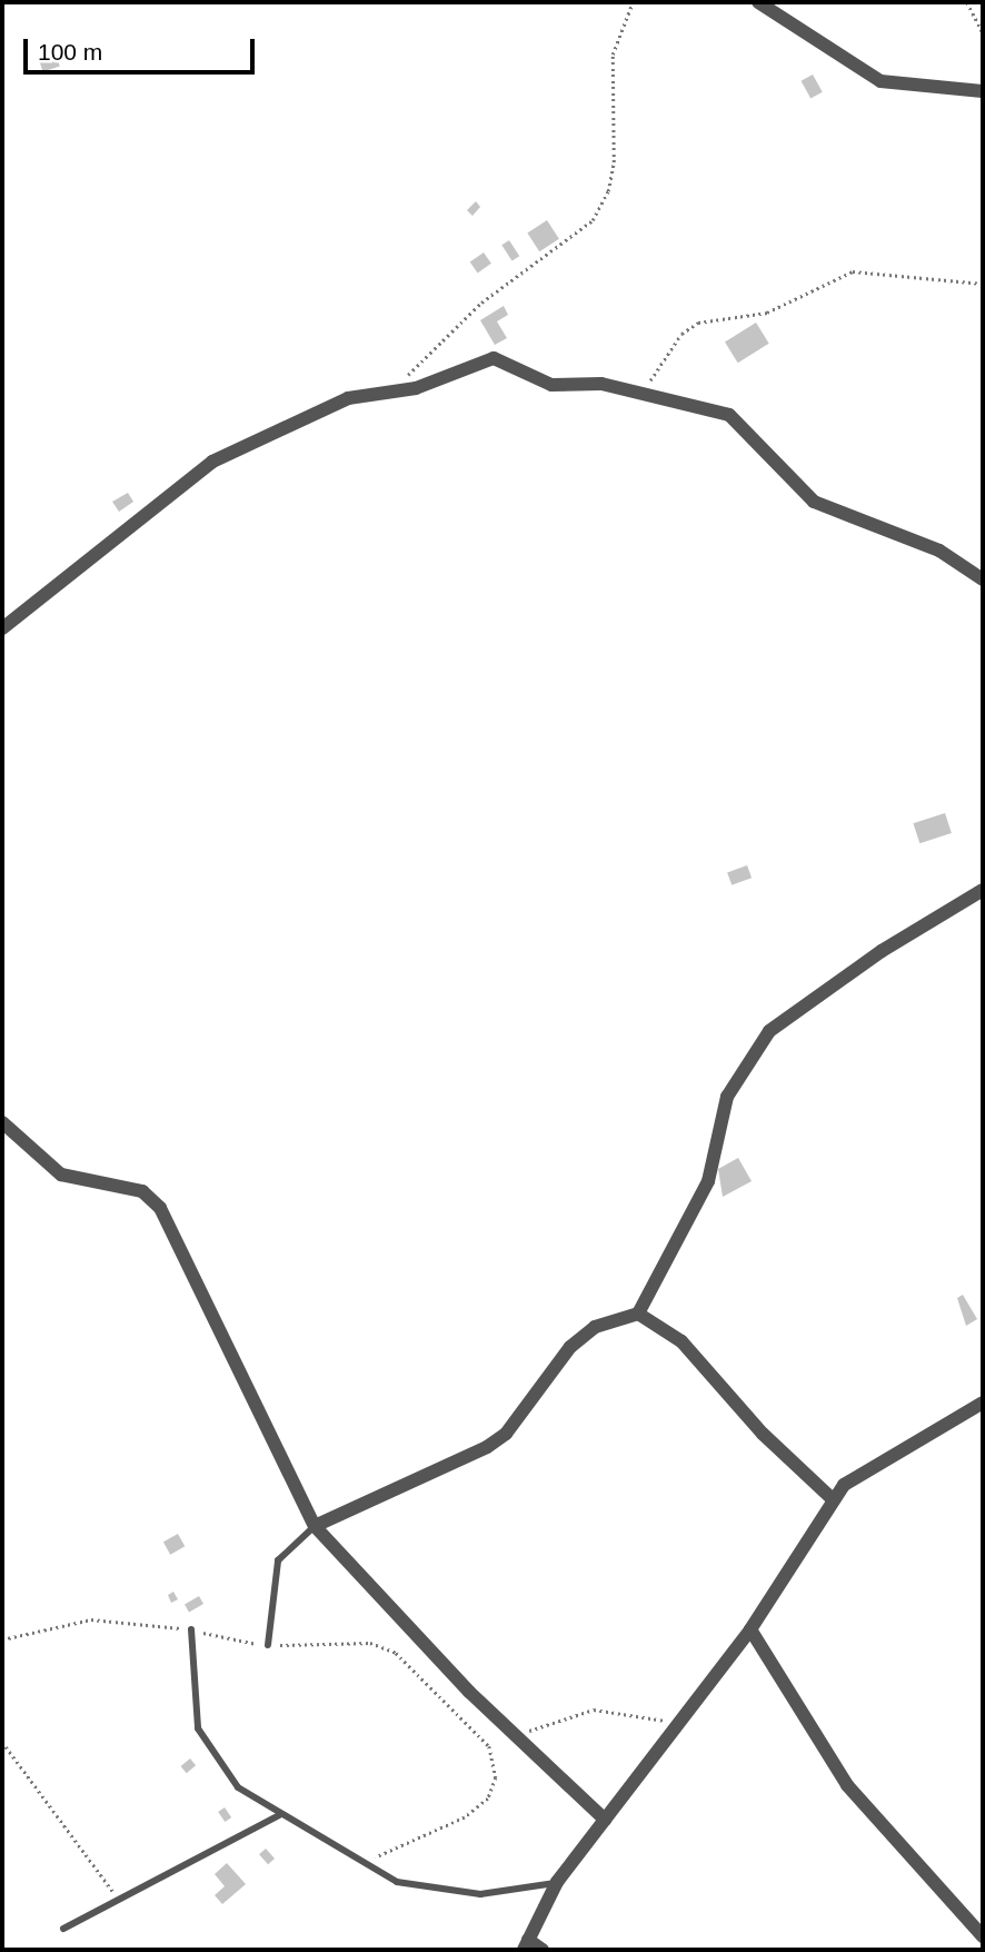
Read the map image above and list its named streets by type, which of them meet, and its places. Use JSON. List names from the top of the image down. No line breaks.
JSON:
{"scale_bar":"100 m"}
